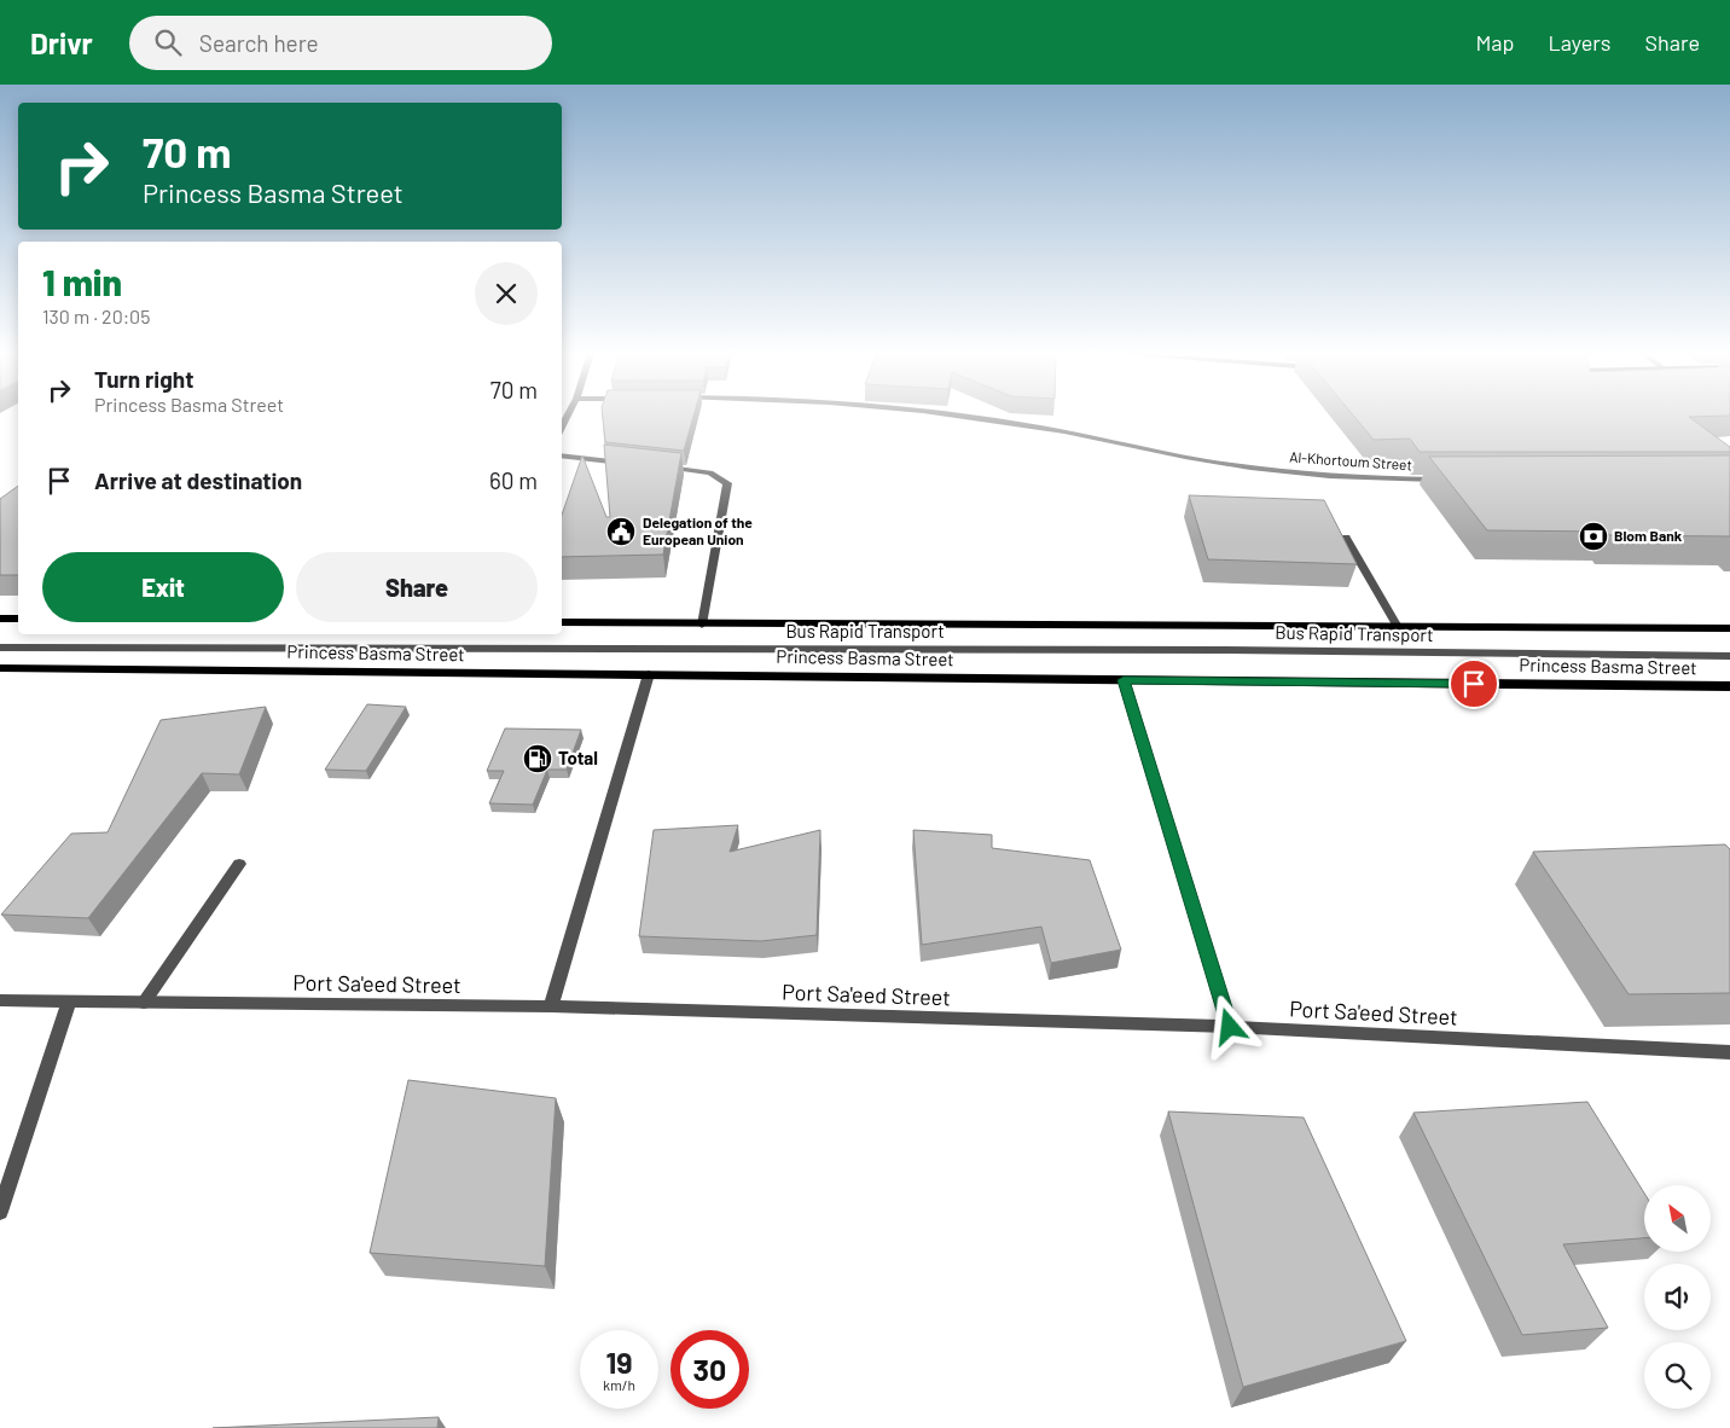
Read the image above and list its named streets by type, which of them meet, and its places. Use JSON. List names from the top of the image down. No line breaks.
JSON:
{"streets":{"main road":["Princess Basma Street"],"street":["Al-Khortoum Street","Bus Rapid Transport","Port Sa'eed Street"]},"places":{"public building":["Delegation of the European Union"],"bank":["Blom Bank"],"fuel station":["Total"]},"north":"top left","page":{"header":"Drivr","search":"Search here","nav":["Map","Layers","Share"],"turn":["70 m","Princess Basma Street"],"heading":["1 min","130 m · 20:05"],"list":[{"name":"Turn right","note":"Princess Basma Street","value":"70 m"},{"name":"Arrive at destination","value":"60 m"}],"buttons":["Exit","Share"],"speed":"19 km/h","limit":"30"}}
